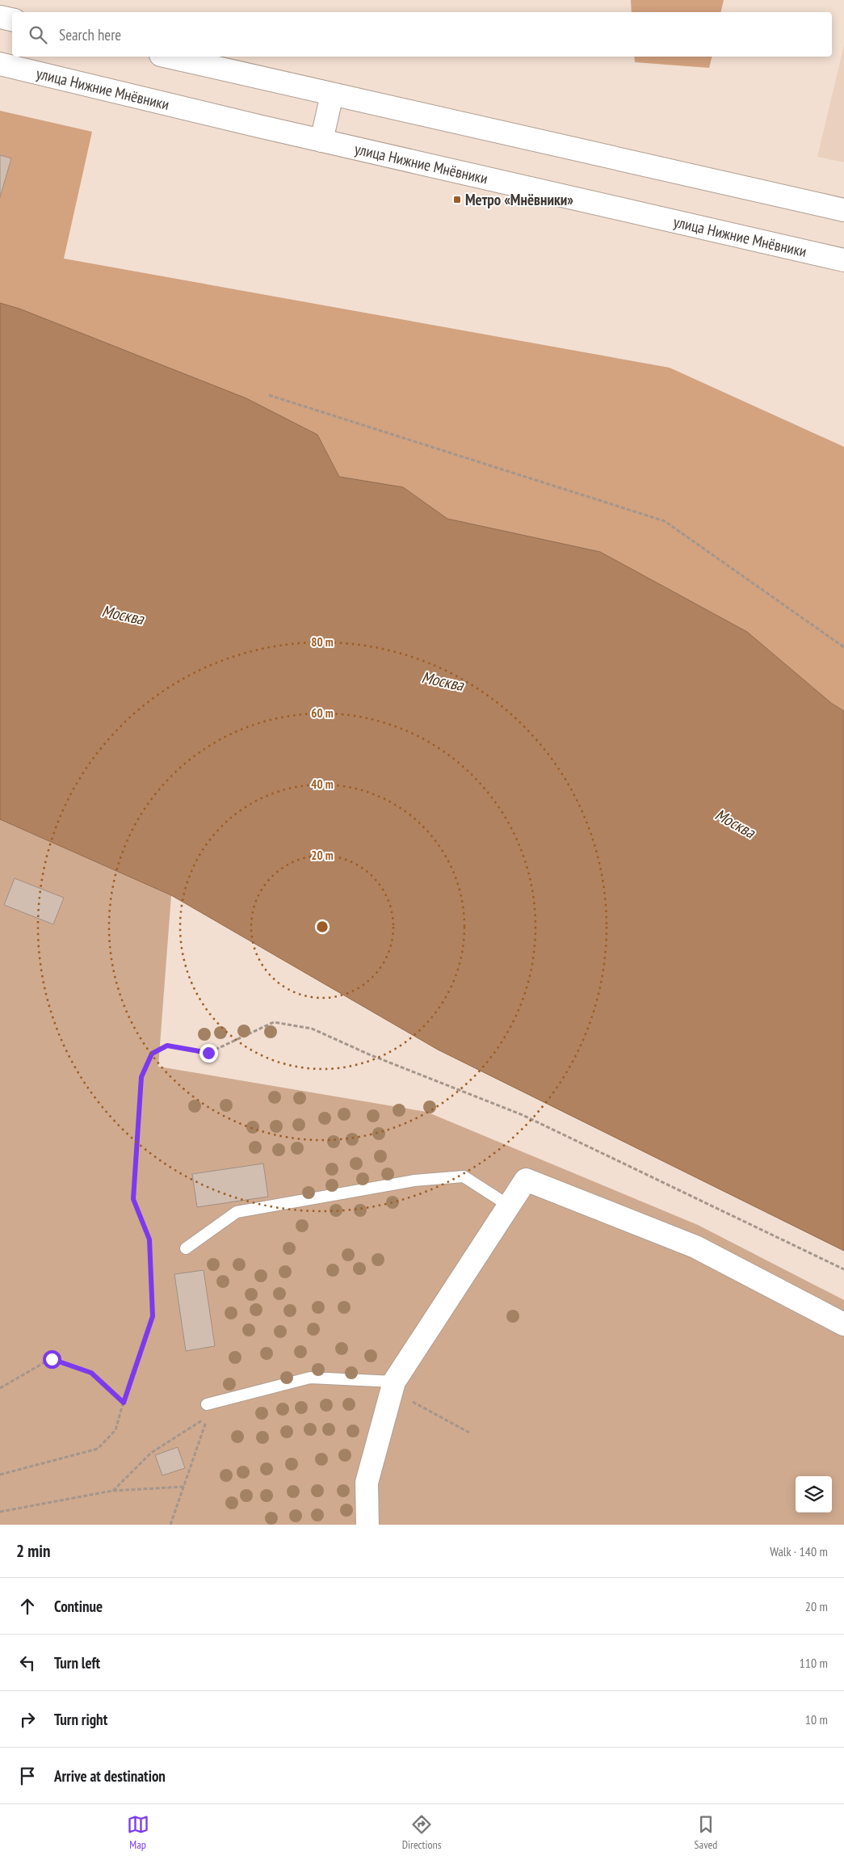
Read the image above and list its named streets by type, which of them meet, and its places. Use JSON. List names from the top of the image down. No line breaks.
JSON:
{"streets":{"main road":["улица Нижние Мнёвники"]},"water":["Москва"],"places":{"transit":["Метро «Мнёвники»"]},"page":{"search":"Search here","heading":["2 min","Walk · 140 m"],"list":[["Continue","20 m"],["Turn left","110 m"],["Turn right","10 m"],"Arrive at destination"],"nav":["Map","Directions","Saved"]},"rings":["80 m","60 m","40 m","20 m"]}
